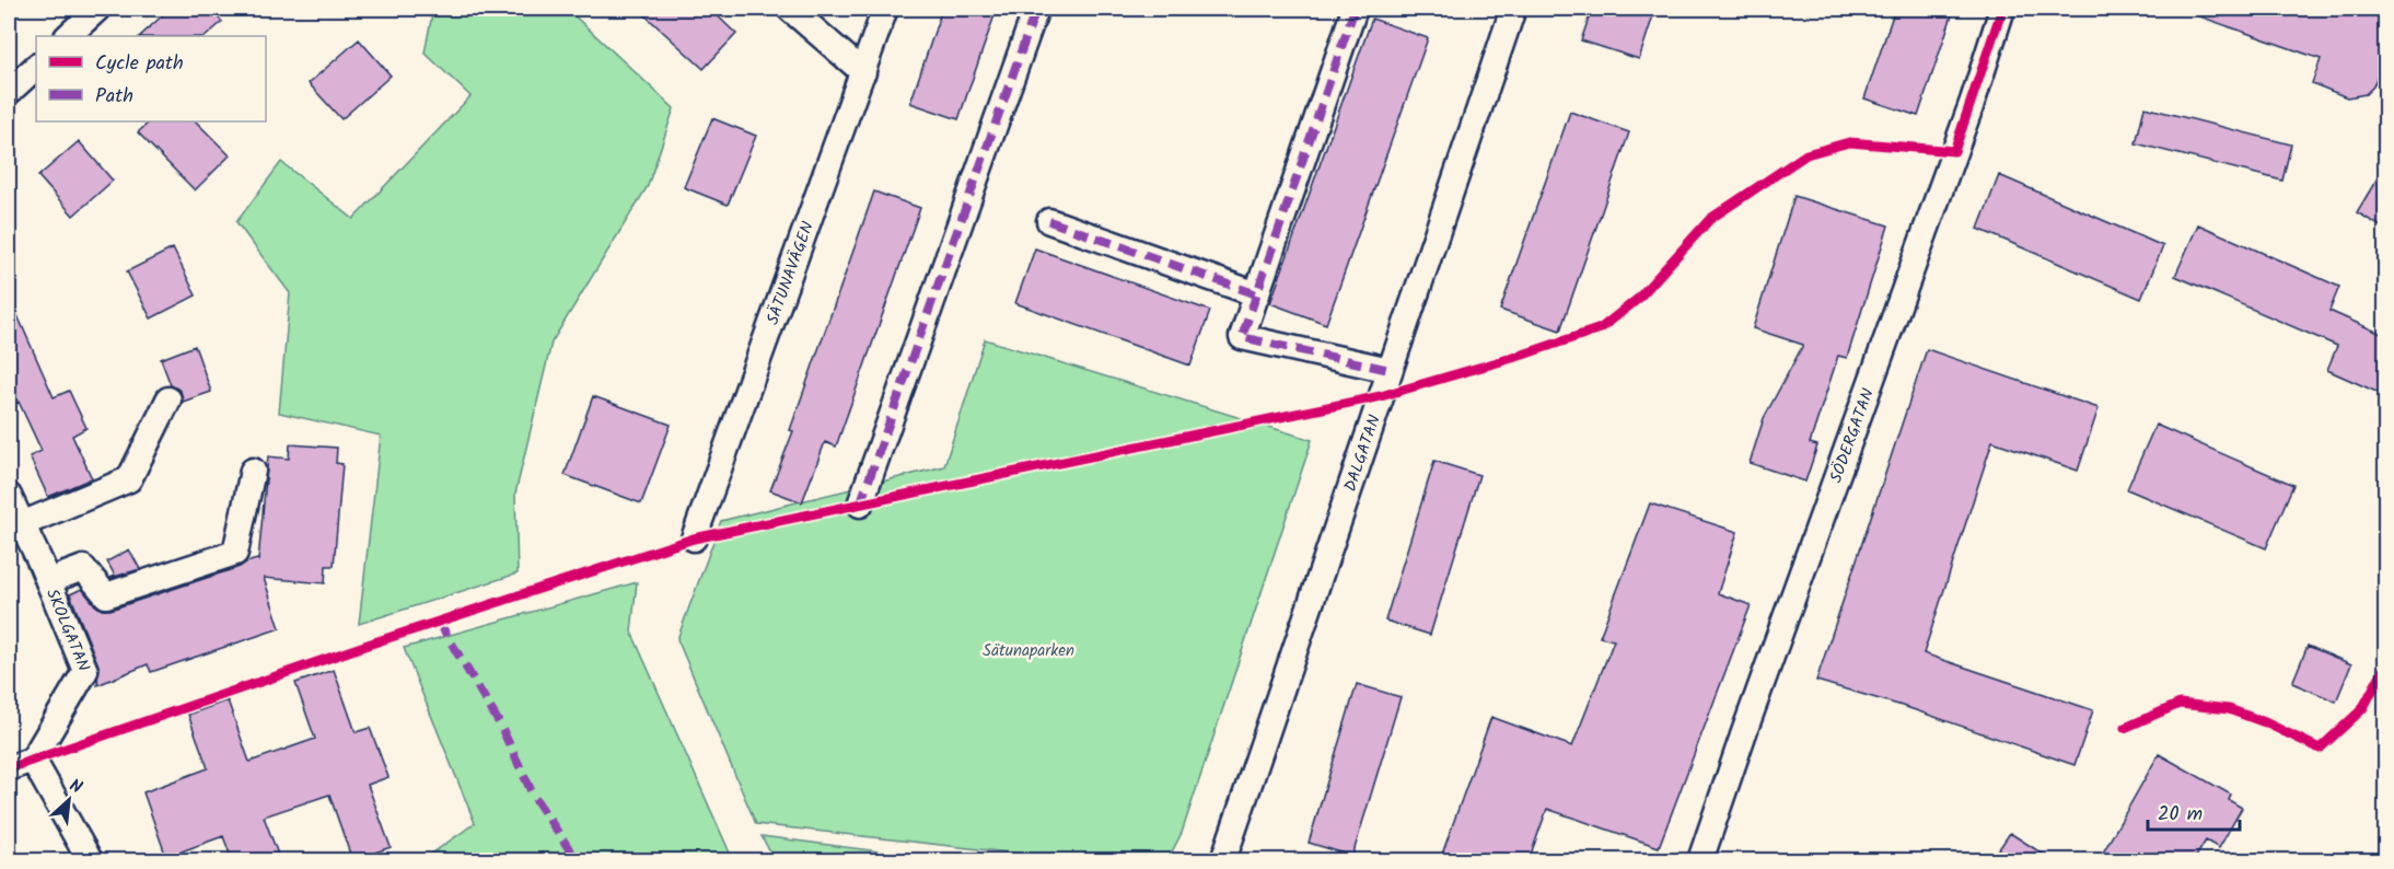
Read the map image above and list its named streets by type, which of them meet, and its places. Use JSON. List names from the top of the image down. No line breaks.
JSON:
{"streets":{"street":["SÄTUNAVÄGEN","SÖDERGATAN","DALGATAN","SKOLGATAN"]},"parks":["Sätunaparken"],"legend":["Cycle path","Path"],"scale_bar":"20 m","north":"top right"}
